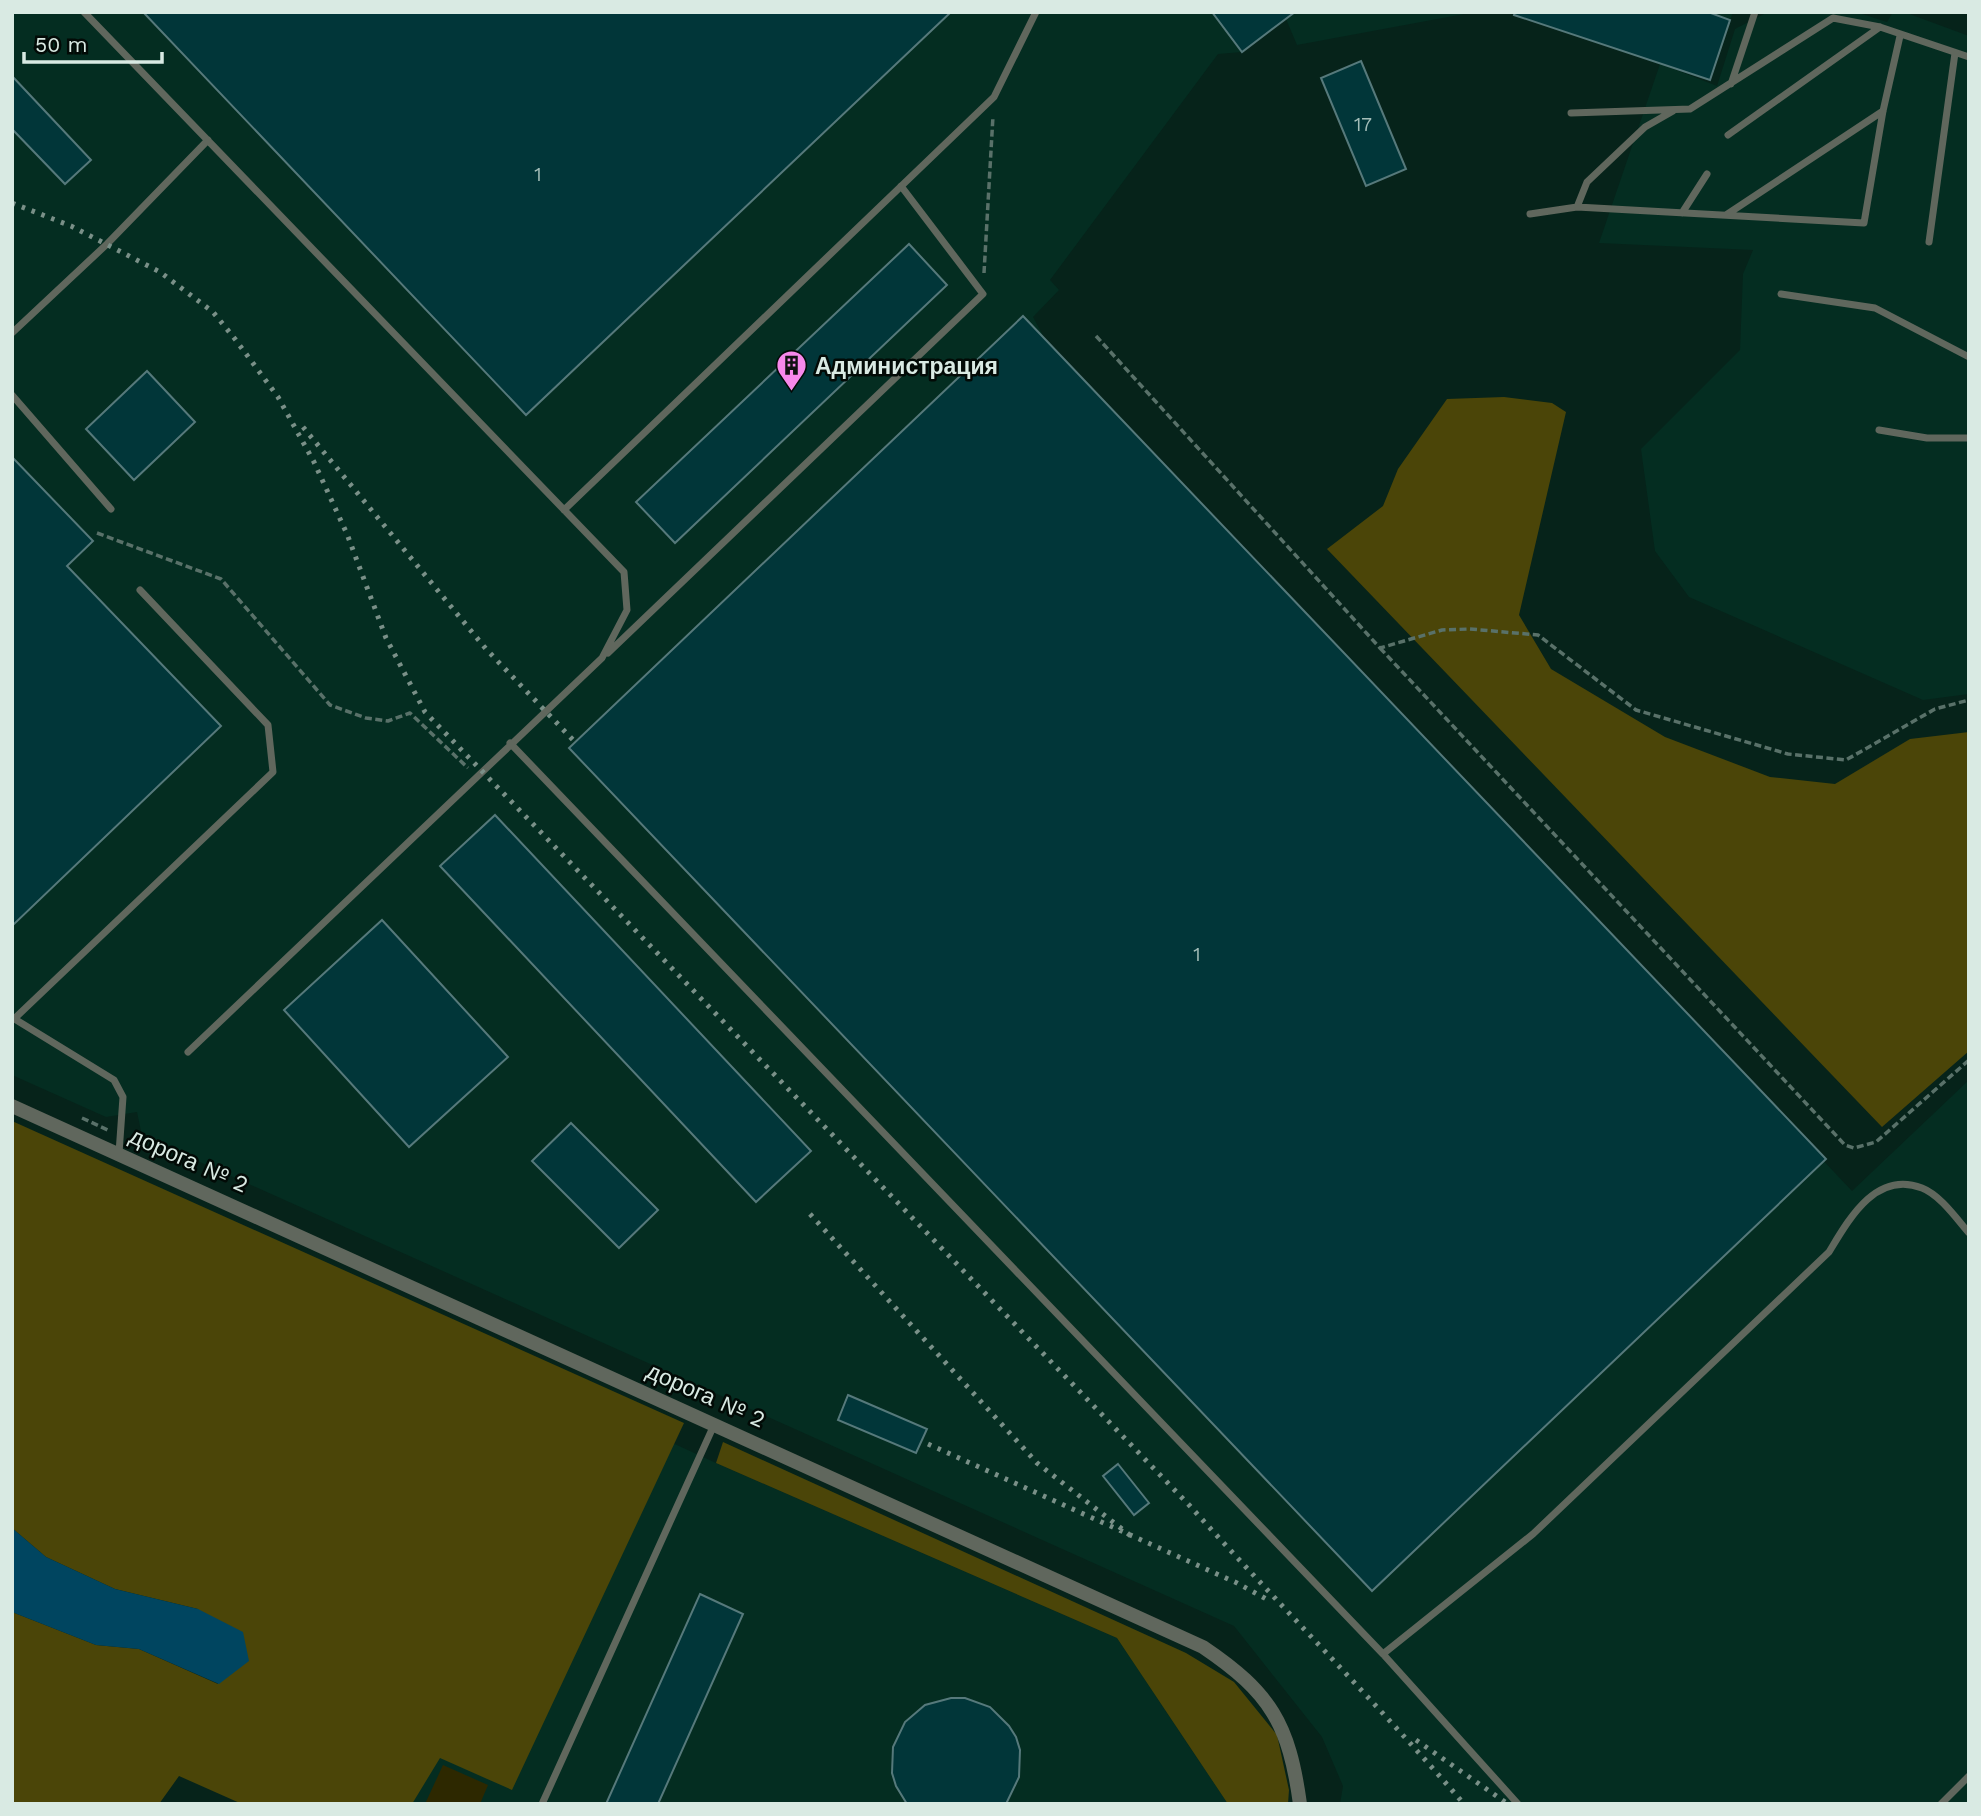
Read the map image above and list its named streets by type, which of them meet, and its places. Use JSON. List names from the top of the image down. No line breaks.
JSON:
{"streets":{"street":["дорога № 2"]},"places":{"building":["Администрация"]},"house_numbers":["17","1","1"],"scale_bar":"50 m"}
